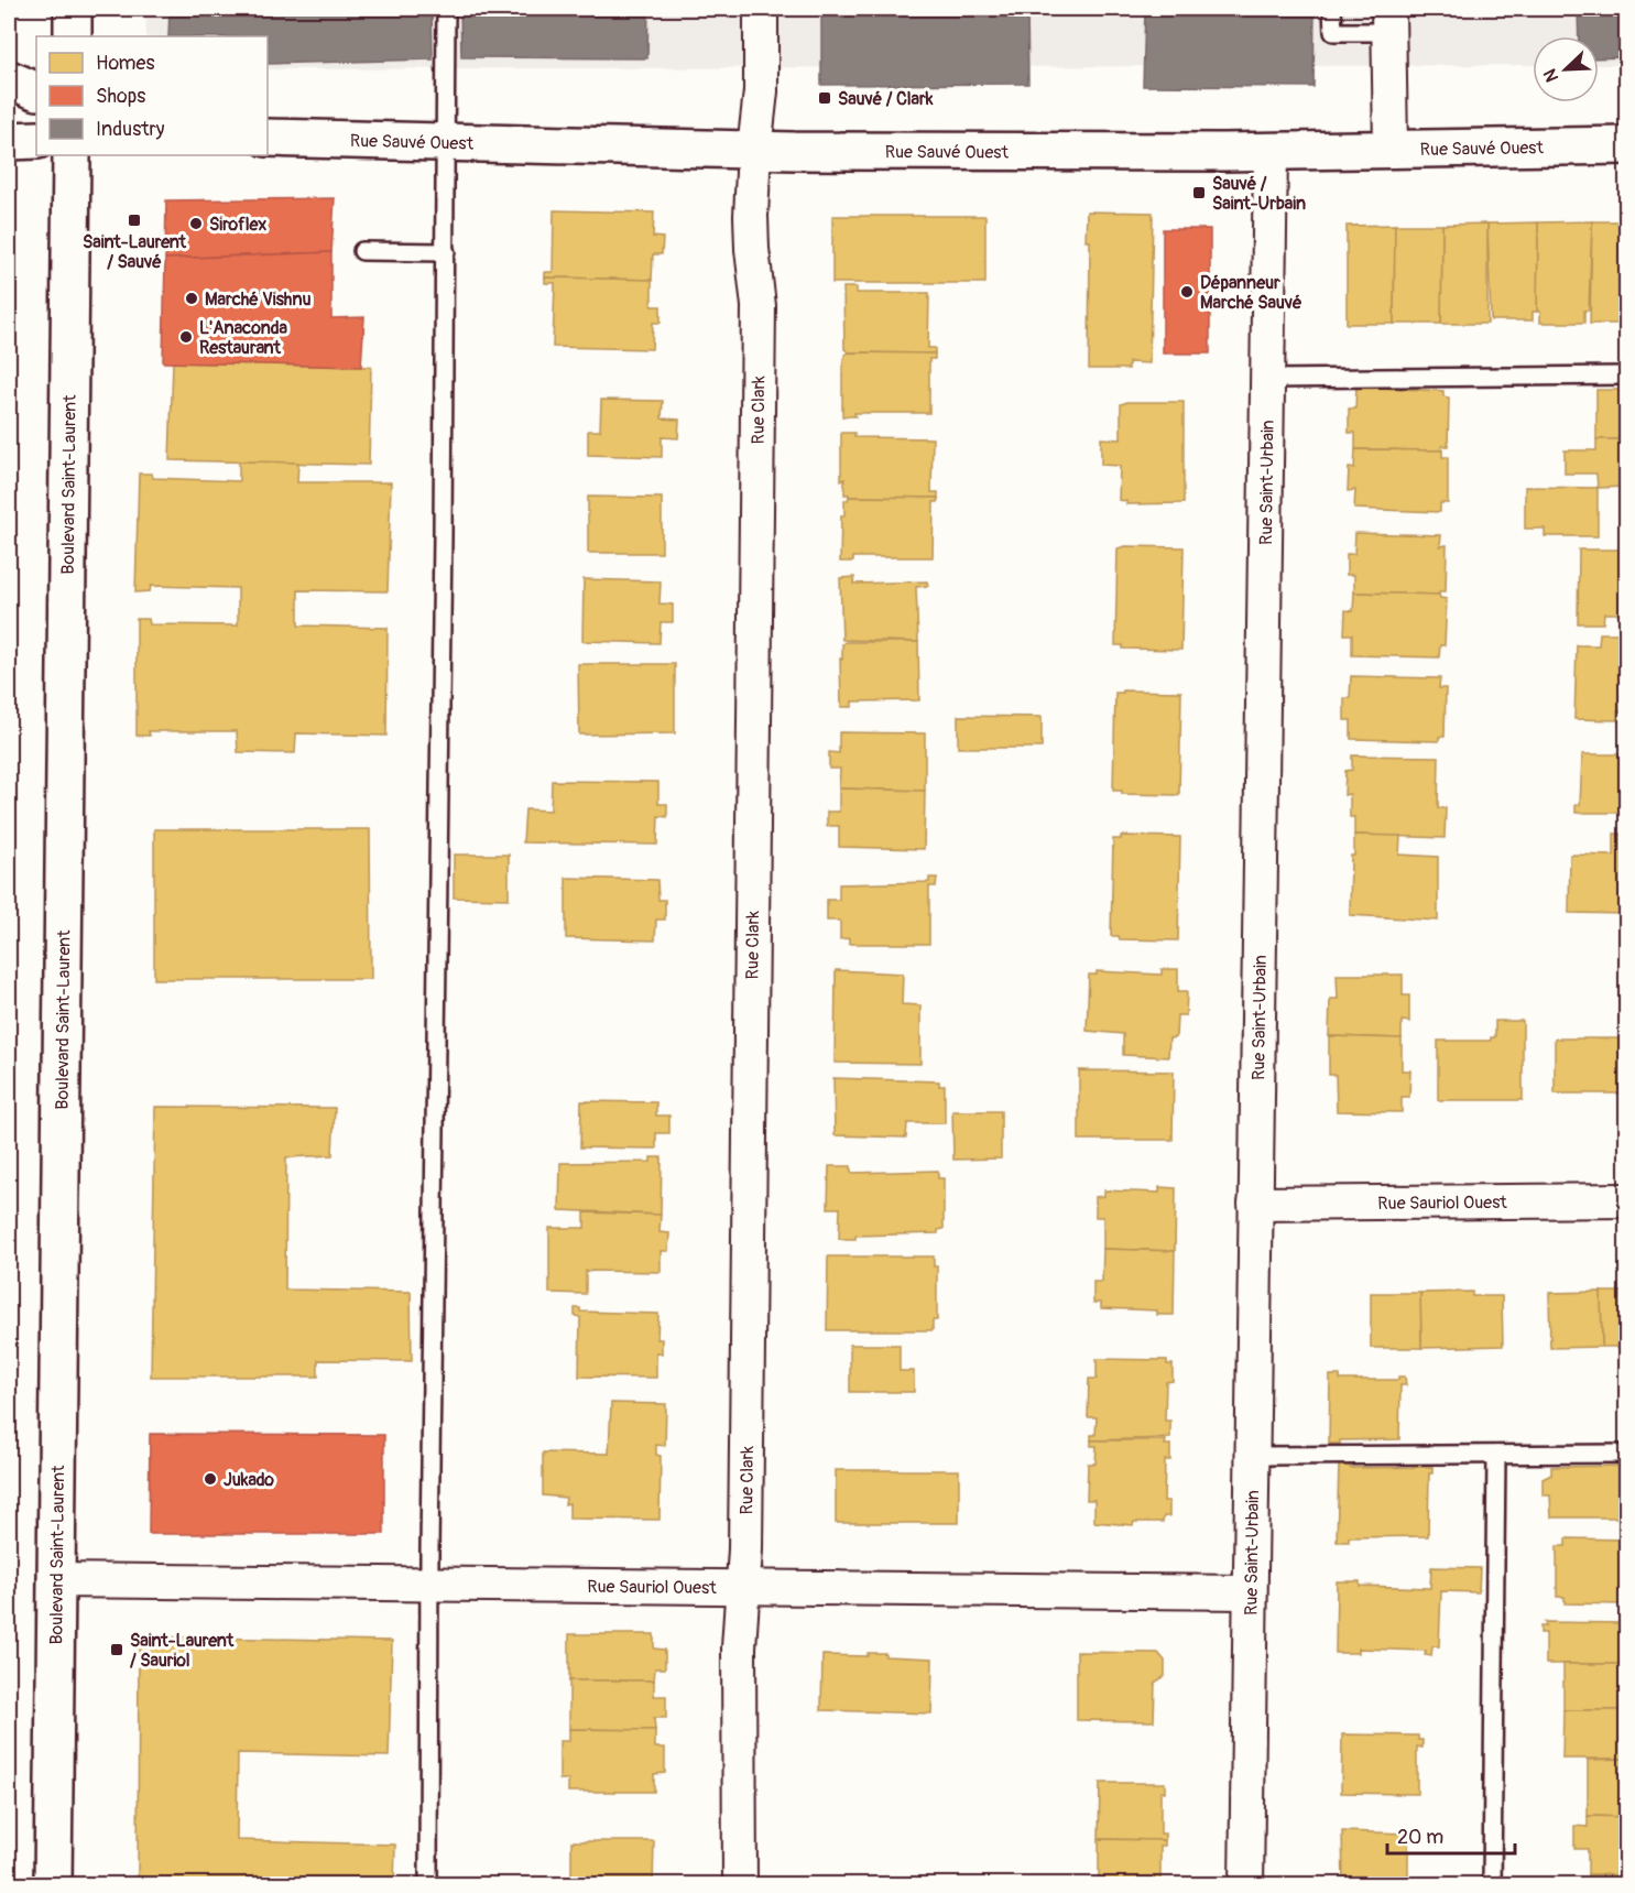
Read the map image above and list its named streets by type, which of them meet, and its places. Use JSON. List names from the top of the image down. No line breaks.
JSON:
{"streets":{"main road":["Rue Sauvé Ouest","Boulevard Saint-Laurent"],"street":["Rue Clark","Rue Saint-Urbain","Rue Sauriol Ouest"]},"crossings":[["Rue Sauvé Ouest","Rue Clark"],["Rue Sauvé Ouest","Rue Saint-Urbain"],["Rue Clark","Rue Sauriol Ouest"],["Rue Saint-Urbain","Rue Sauriol Ouest"],["Boulevard Saint-Laurent","Rue Sauriol Ouest"]],"places":{"transit":["Sauvé / Clark","Sauvé / Saint-Urbain","Saint-Laurent / Sauvé","Saint-Laurent / Sauriol"],"other":["Siroflex","Dépanneur Marché Sauvé","Marché Vishnu","L'Anaconda Restaurant","Jukado"]},"legend":["Homes","Shops","Industry"],"scale_bar":"20 m","north":"bottom left"}
